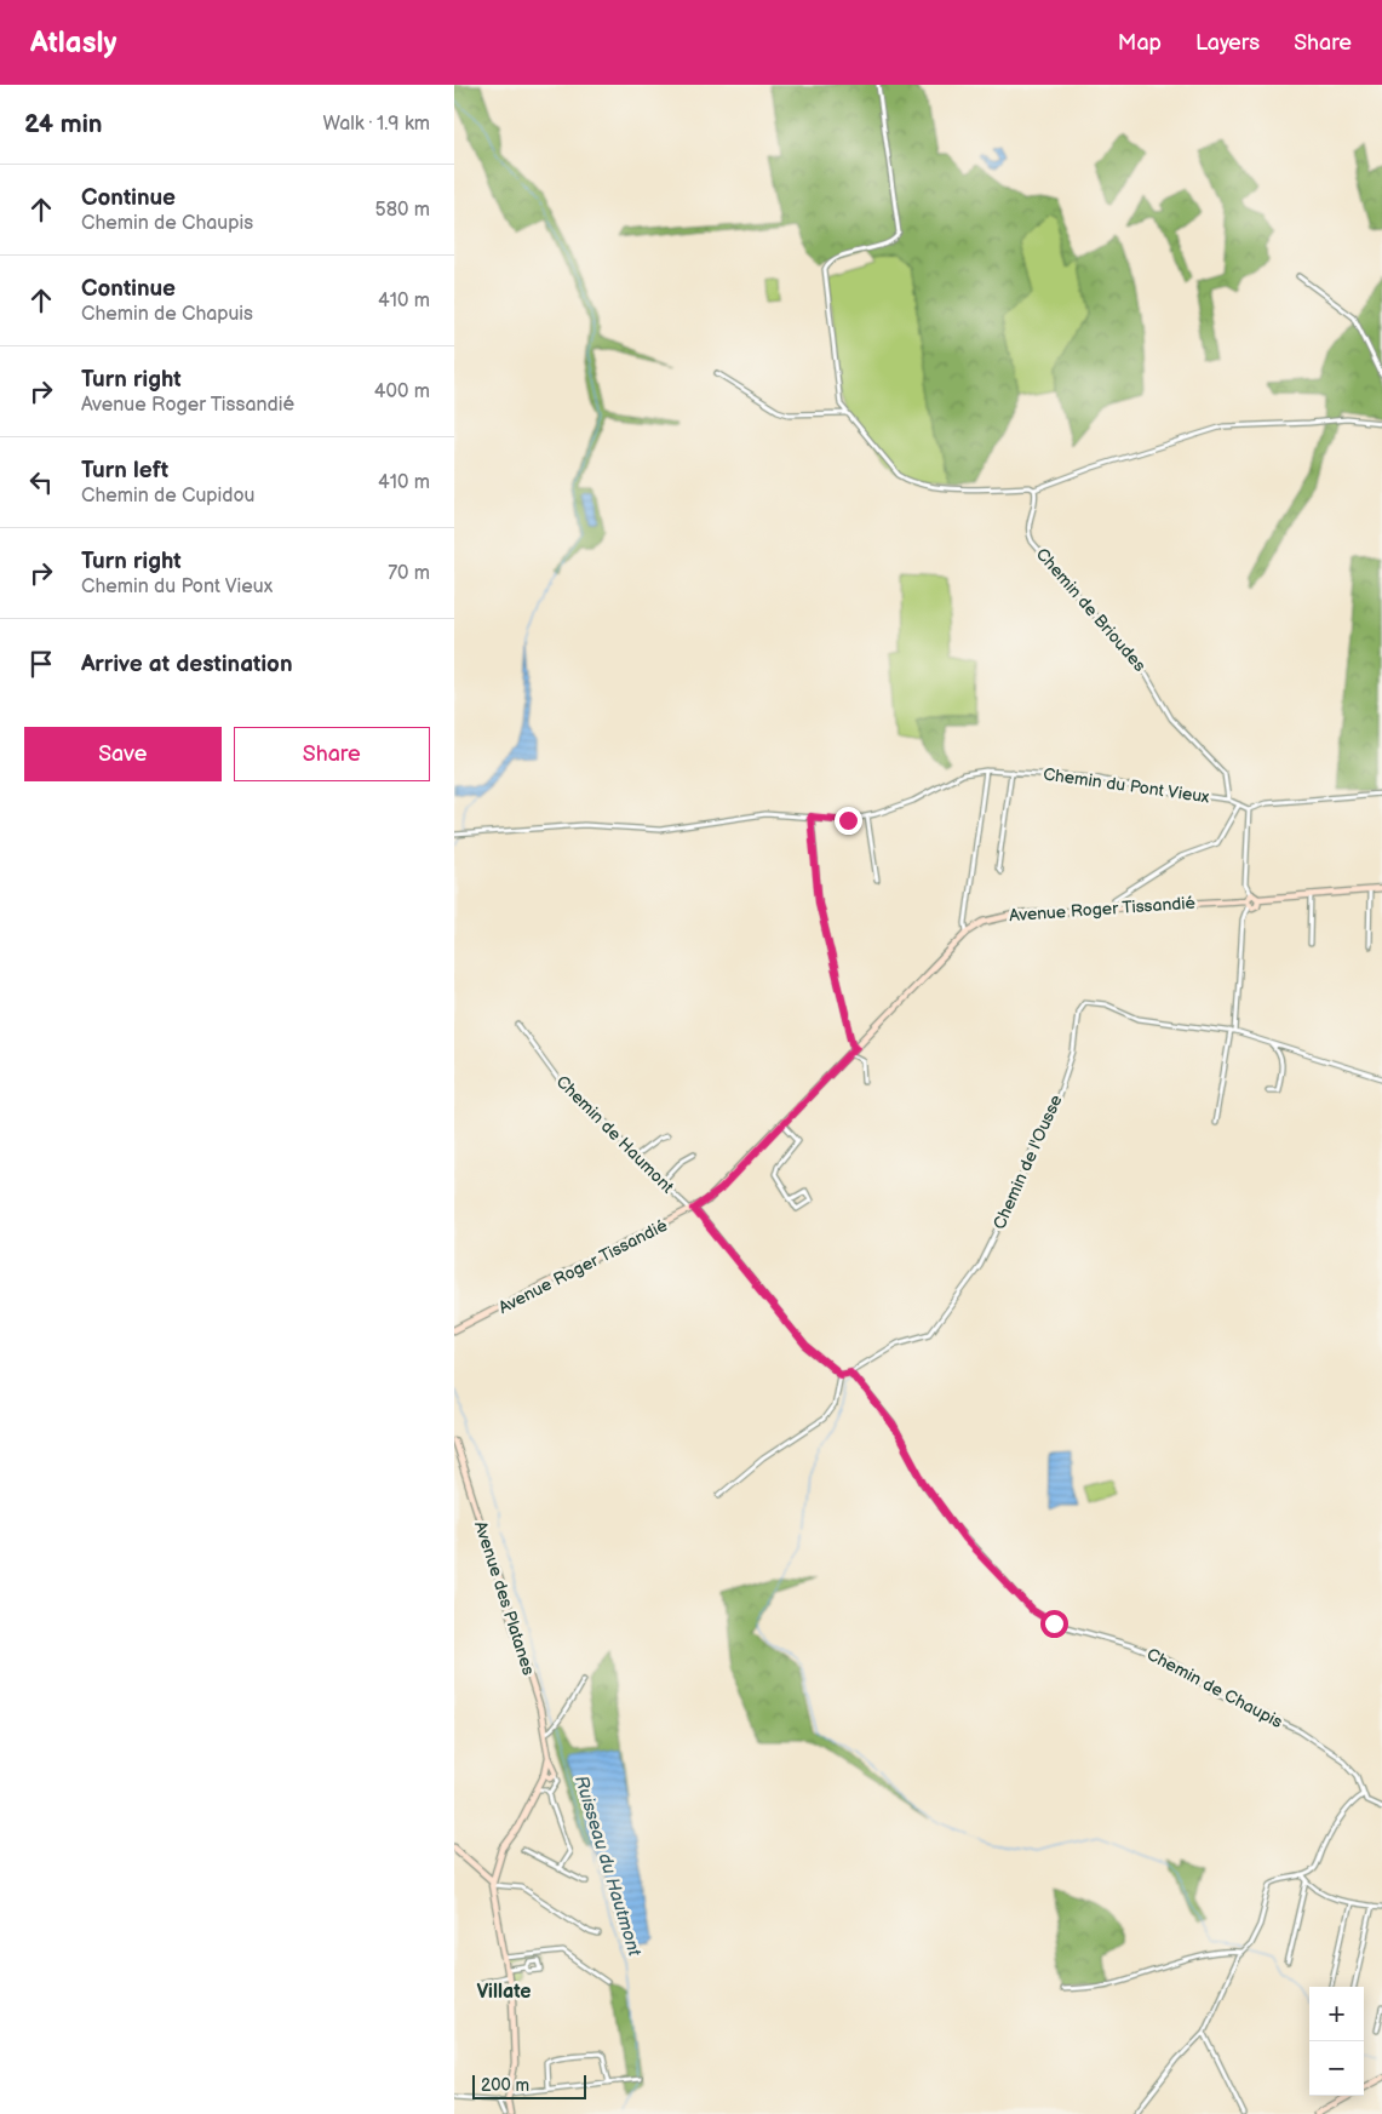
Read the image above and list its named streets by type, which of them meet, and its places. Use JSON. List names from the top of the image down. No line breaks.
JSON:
{"streets":{"main road":["Avenue Roger Tissandié","Avenue des Platanes"],"street":["Chemin de Brioudes","Chemin du Pont Vieux","Chemin de Haumont","Chemin de l'Ousse","Chemin de Chaupis"]},"crossings":[["Chemin de Brioudes","Chemin du Pont Vieux"],["Avenue Roger Tissandié","Chemin de Haumont"],["Chemin de Haumont","Chemin de l'Ousse"],["Chemin de l'Ousse","Chemin de Chaupis"]],"districts":["Villate"],"water":["Ruisseau du Hautmont"],"scale_bar":"200 m","page":{"header":"Atlasly","nav":["Map","Layers","Share"],"heading":["24 min","Walk · 1.9 km"],"list":[["Continue","Chemin de Chaupis","580 m"],["Continue","Chemin de Chapuis","410 m"],["Turn right","Avenue Roger Tissandié","400 m"],["Turn left","Chemin de Cupidou","410 m"],["Turn right","Chemin du Pont Vieux","70 m"],"Arrive at destination"],"buttons":["Save","Share"],"map_buttons":["+","−"],"scale":"200 m"}}
